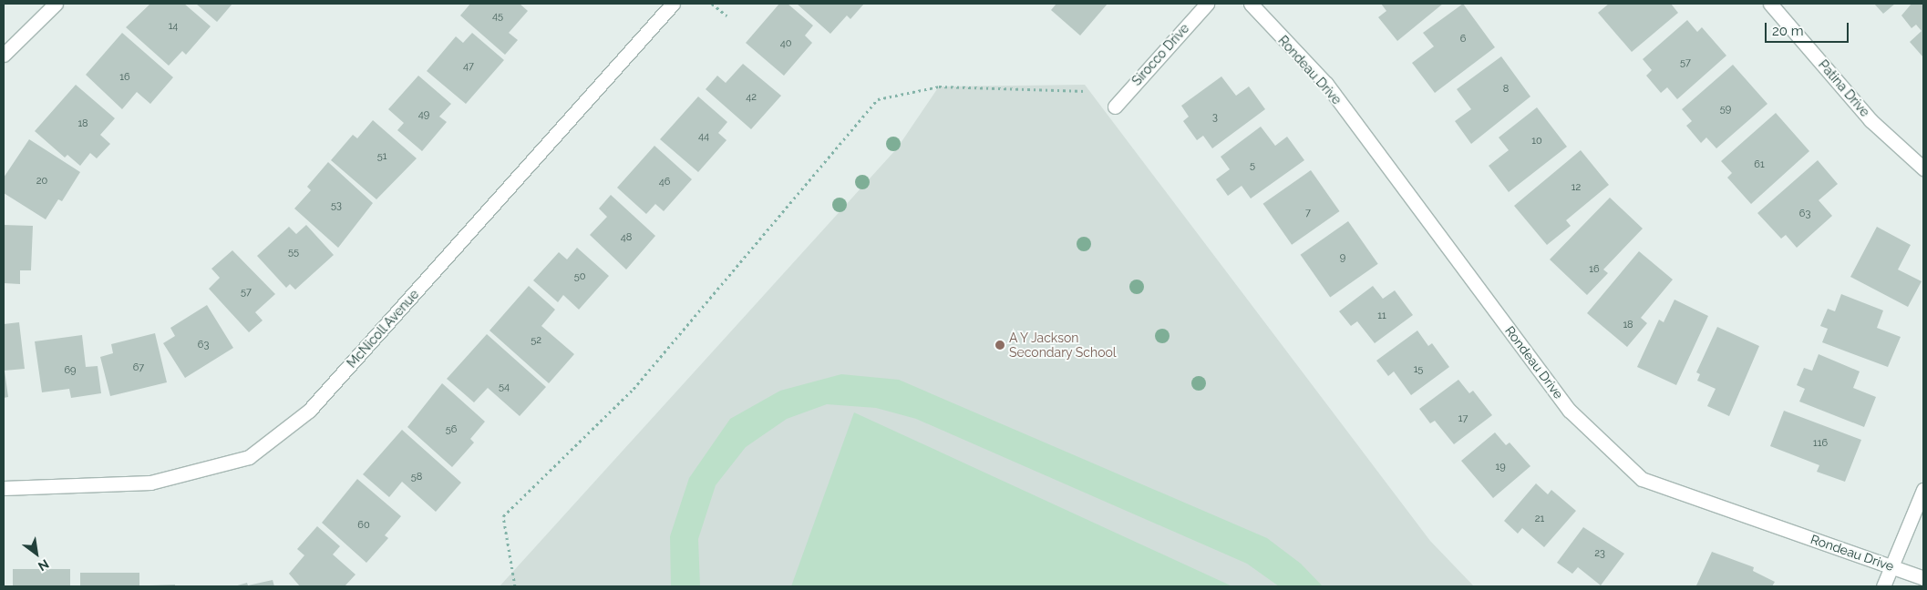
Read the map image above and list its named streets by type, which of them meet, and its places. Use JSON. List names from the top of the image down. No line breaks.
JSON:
{"streets":{"street":["Sirocco Drive","Rondeau Drive","Patina Drive","McNicoll Avenue"]},"places":["A Y Jackson Secondary School"],"house_numbers":["45","14","6","40","57","47","16","8","42","59","49","3","18","44","10","51","61","5","20","46","12","53","7","63","48","55","9","16","50","57","11","18","52","63","67","15","69","54","17","56","116","19","58","21","60","23"],"scale_bar":"20 m","north":"bottom right"}
